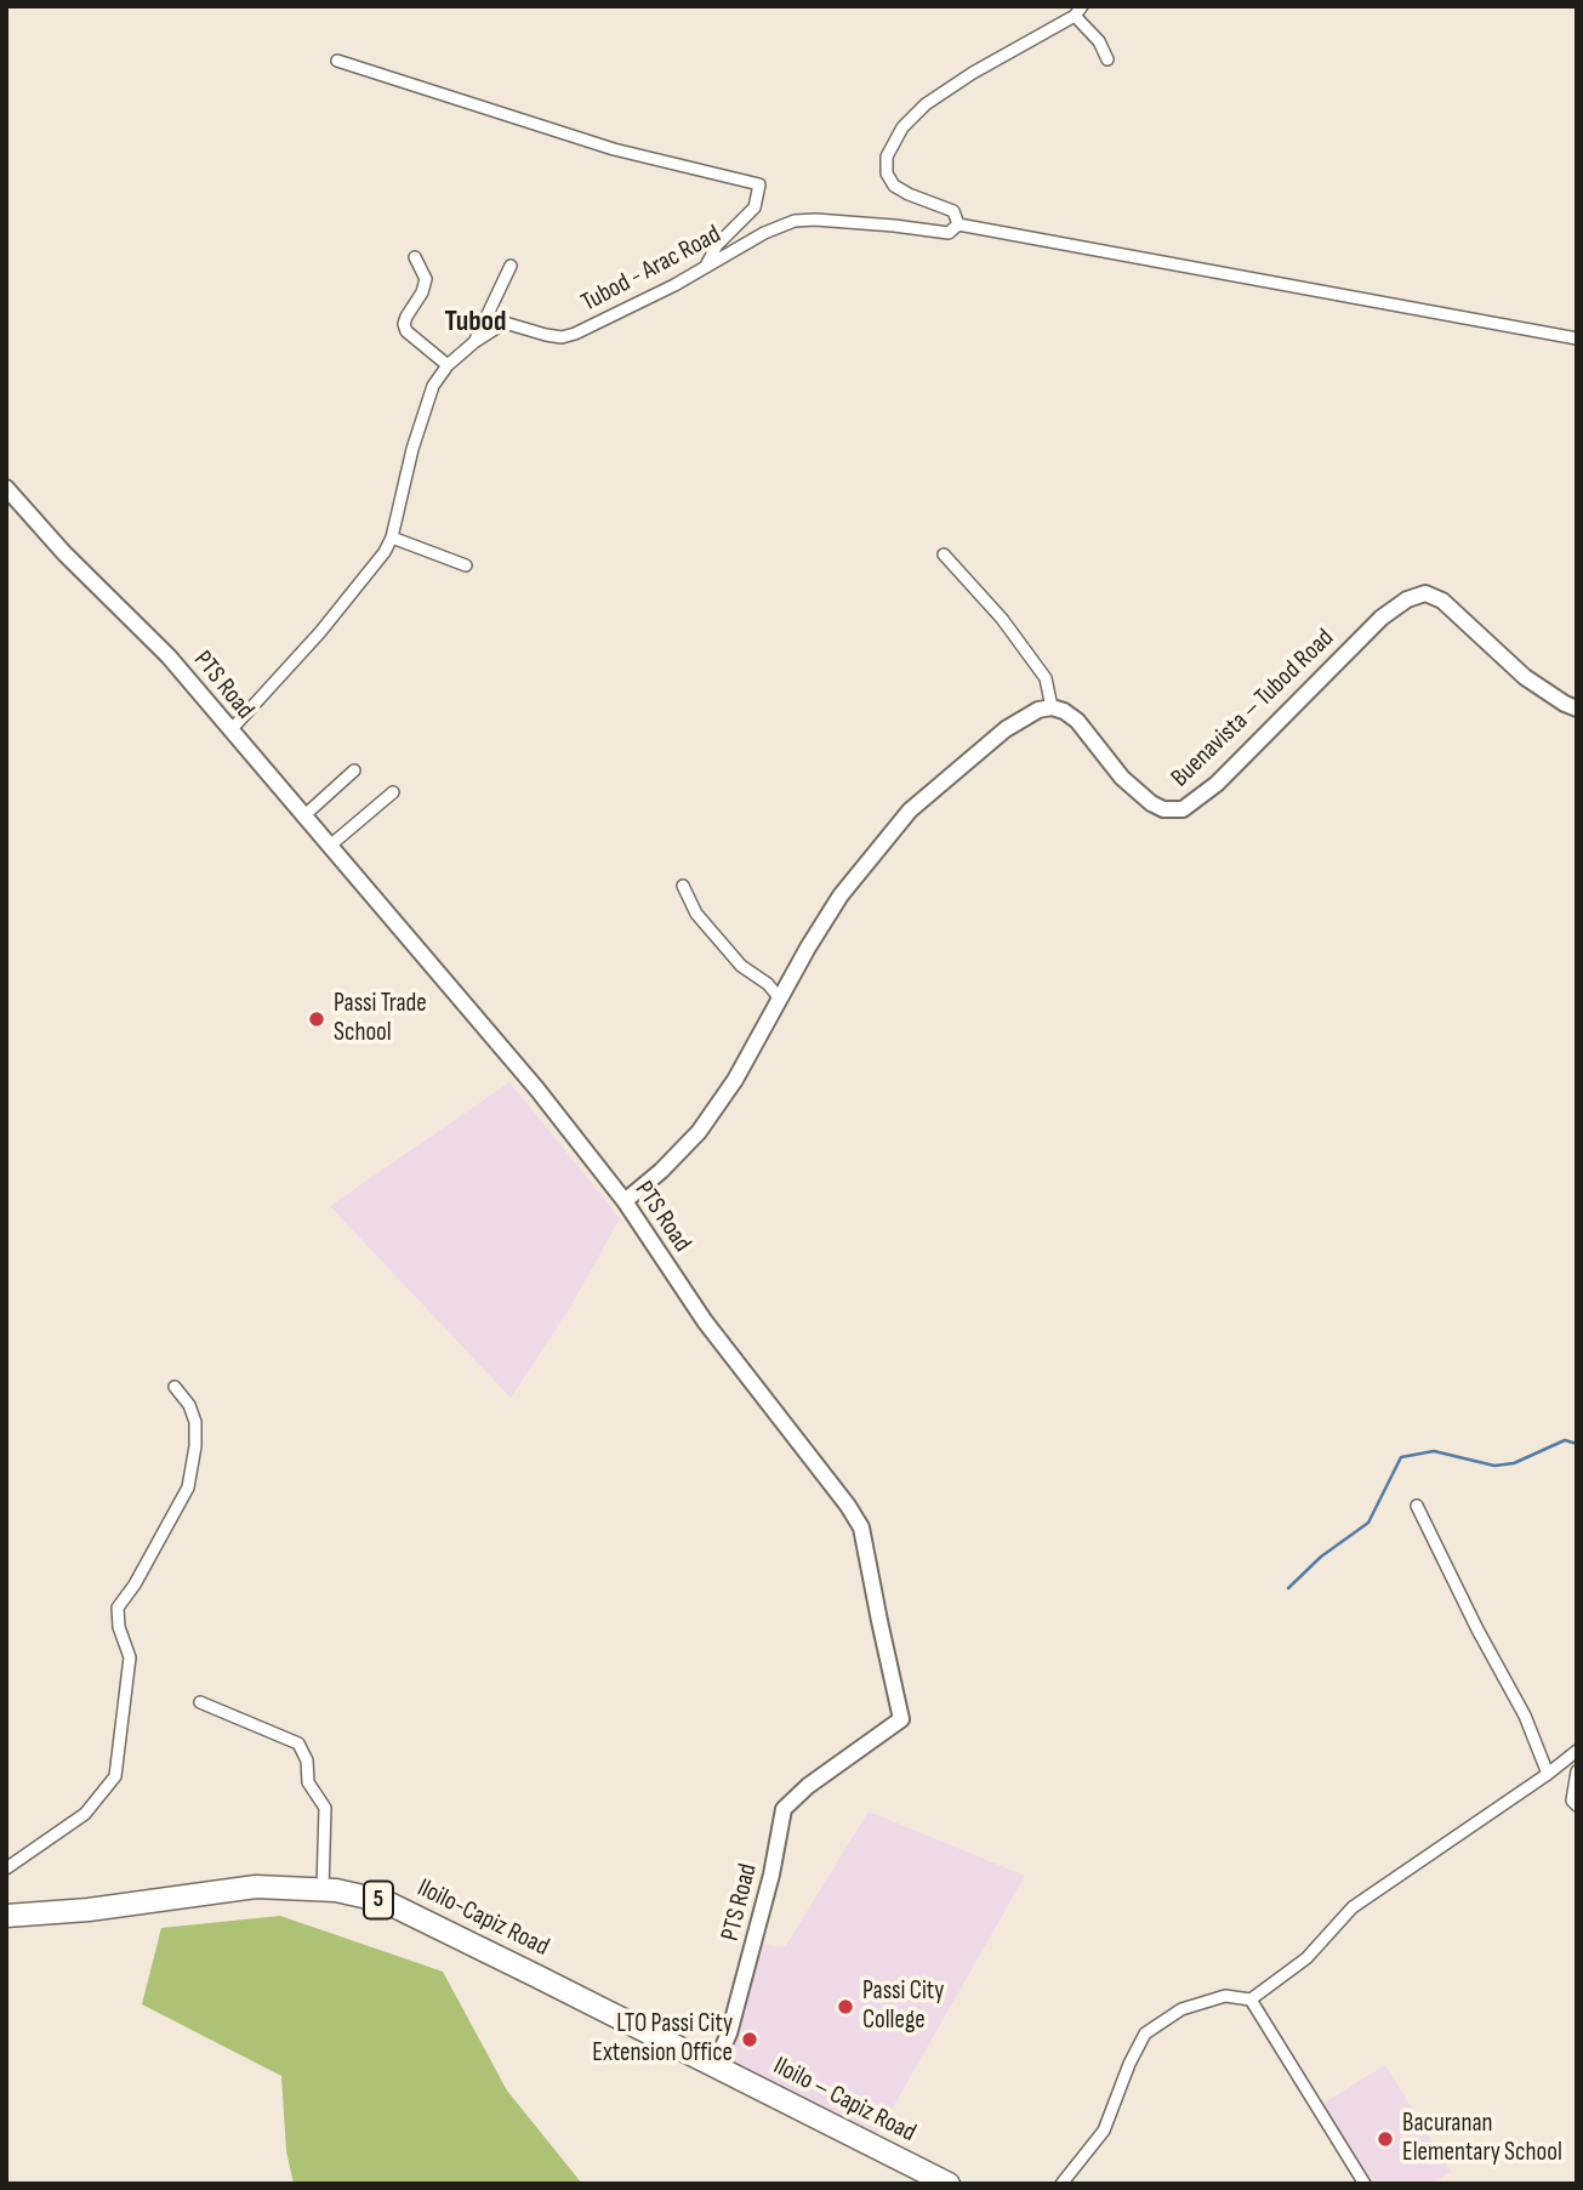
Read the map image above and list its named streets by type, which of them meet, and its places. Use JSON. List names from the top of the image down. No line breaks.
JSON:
{"streets":{"highway":["5","Iloilo-Capiz Road","Iloilo – Capiz Road"],"main road":["PTS Road","Buenavista – Tubod Road"],"street":["Tubod - Arac Road"]},"crossings":[["Tubod - Arac Road","PTS Road"],["PTS Road","Iloilo-Capiz Road"],["PTS Road","Iloilo – Capiz Road"],["Iloilo-Capiz Road","Iloilo – Capiz Road"]],"districts":["Tubod"],"places":["Passi Trade School","Passi City College","LTO Passi City Extension Office","Bacuranan Elementary School"]}
